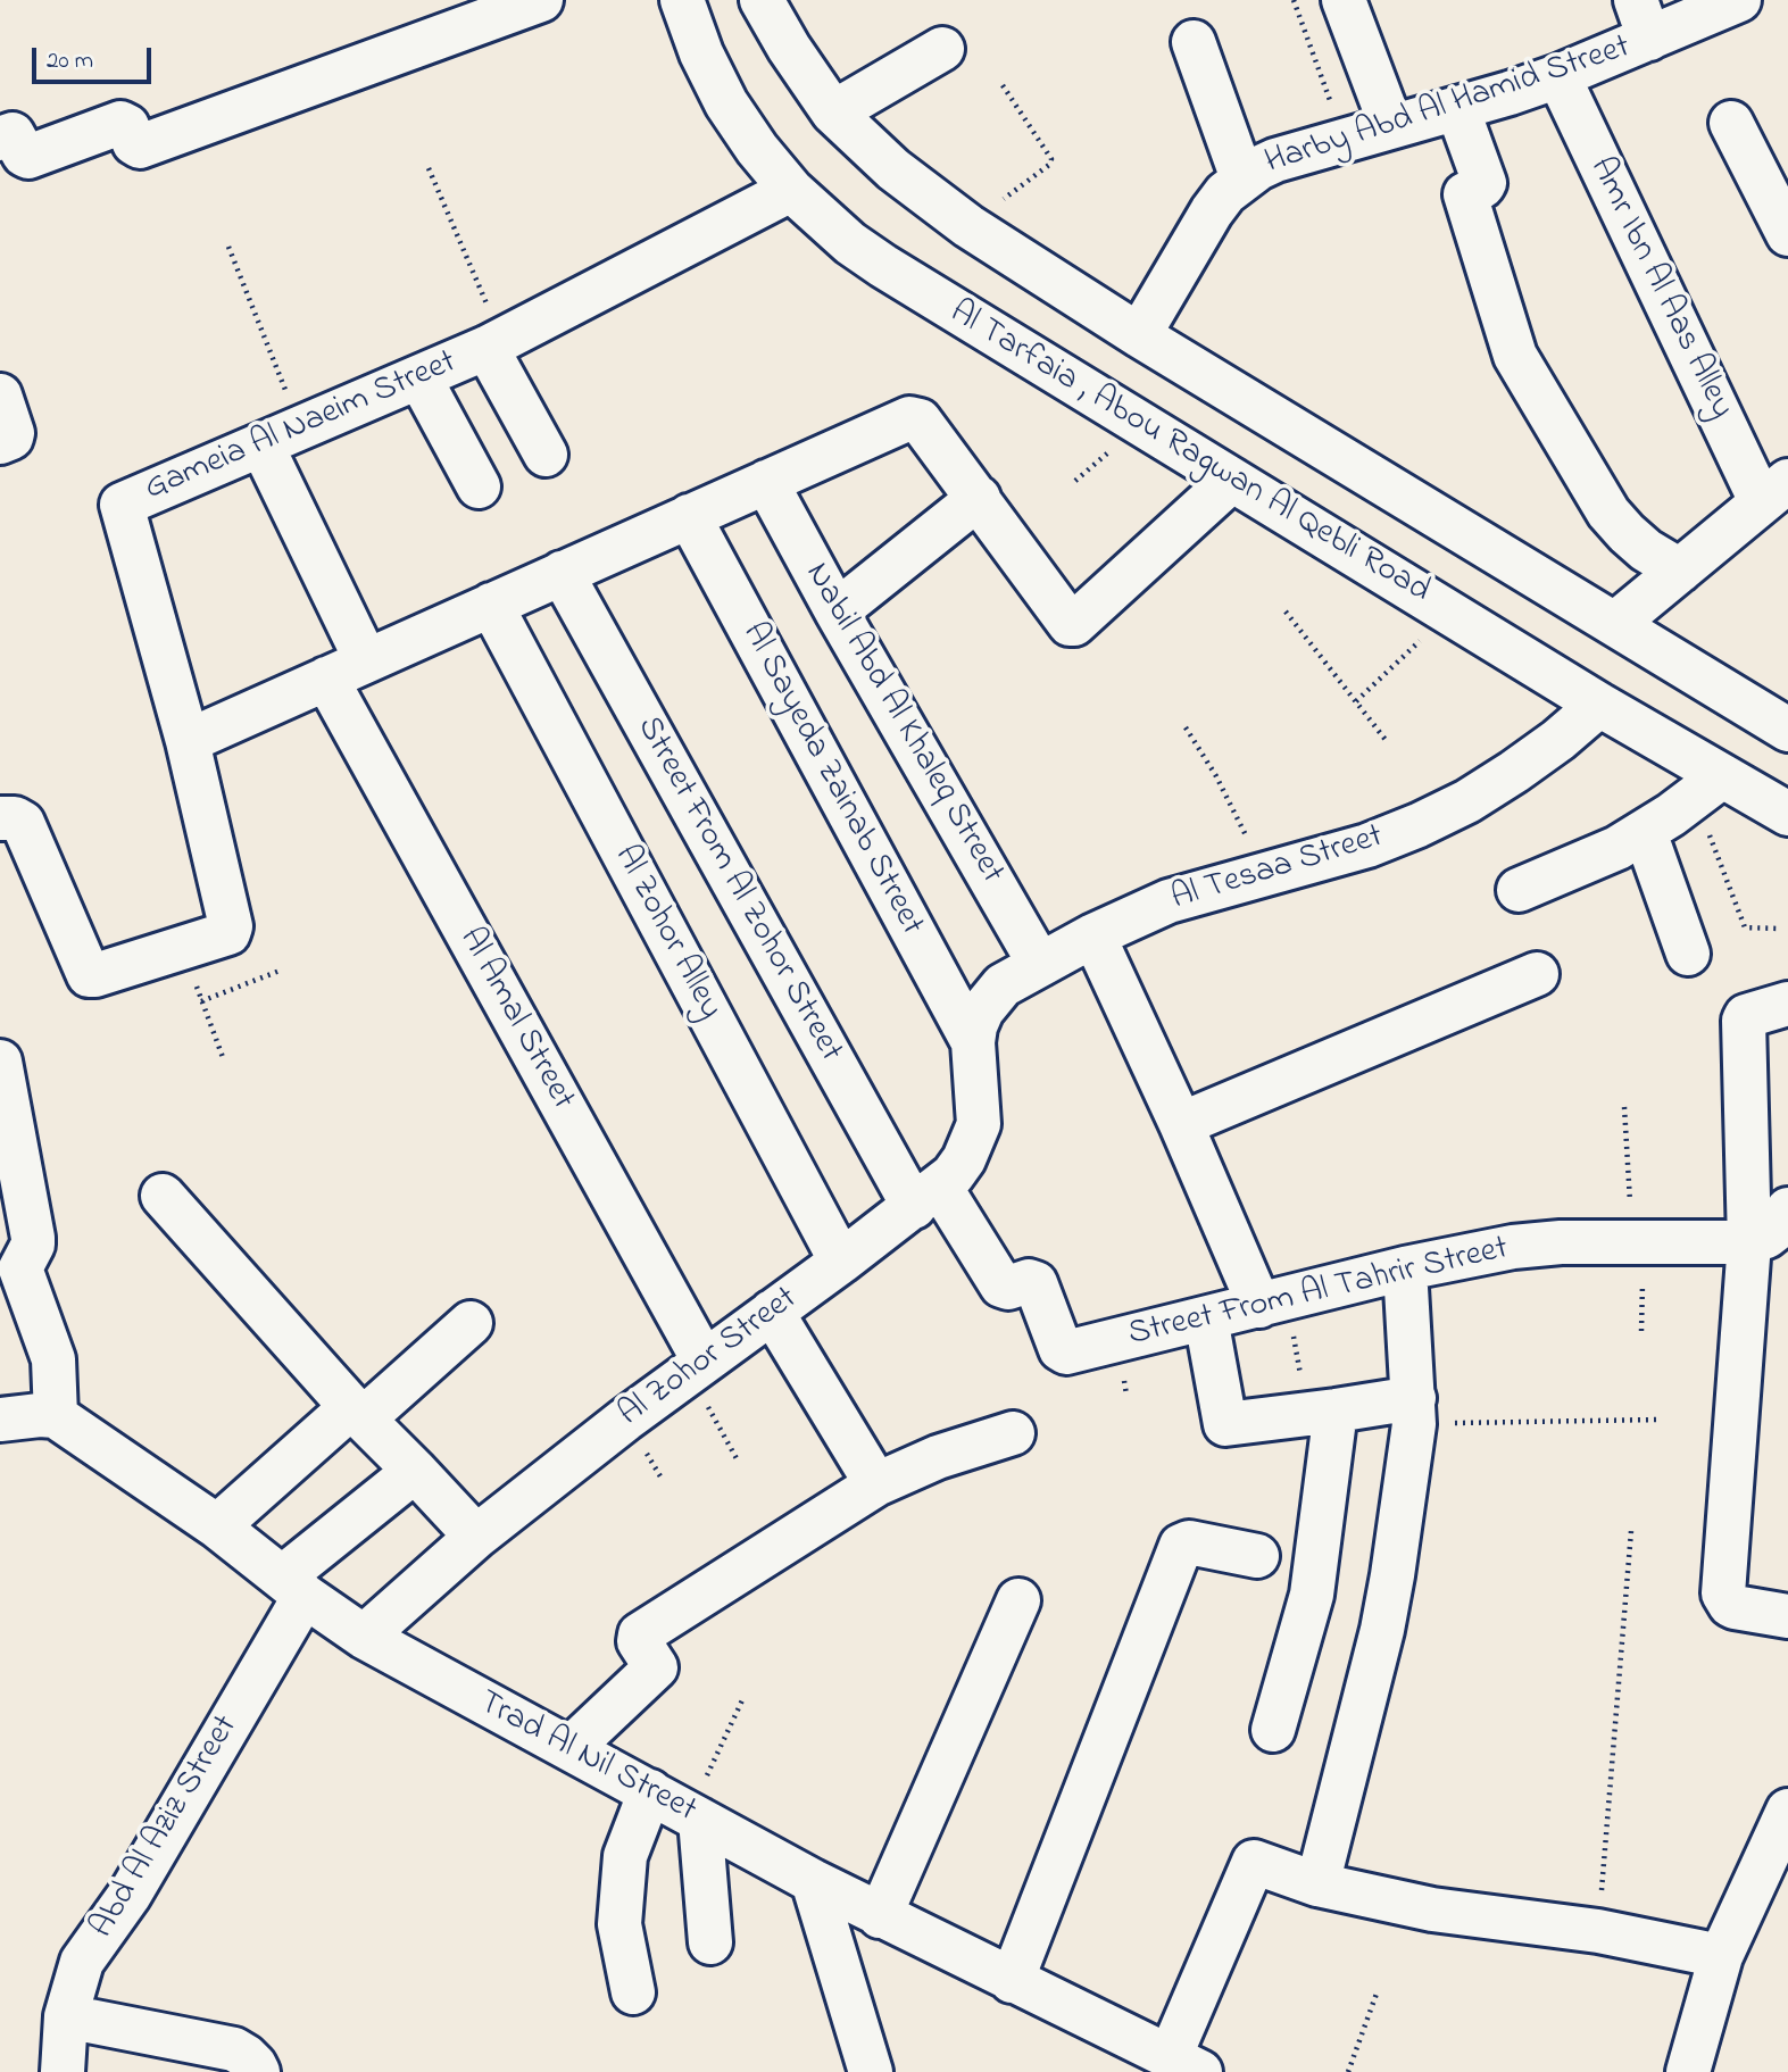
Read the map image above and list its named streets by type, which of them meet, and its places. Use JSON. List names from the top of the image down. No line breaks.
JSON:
{"streets":{"street":["Harby Abd Al Hamid Street","Amr Ibn Al Aas Alley","Gameia Al Naeim Street","Al Tarfaia , Abou Ragwan Al Qebli Road","Nabil Abd Al Khaleq Street","Al Sayeda Zainab Street","Al Tesaa Street","Street From Al Zohor Street","Al Zohor Alley","Al Amal Street","Street From Al Tahrir Street","Al Zohor Street","Trad Al Nil Street","Abd Al Aziz Street"]},"crossings":[["Harby Abd Al Hamid Street","Amr Ibn Al Aas Alley"],["Gameia Al Naeim Street","Al Tarfaia , Abou Ragwan Al Qebli Road"],["Al Tarfaia , Abou Ragwan Al Qebli Road","Al Tesaa Street"],["Nabil Abd Al Khaleq Street","Al Tesaa Street"],["Al Sayeda Zainab Street","Al Tesaa Street"],["Al Sayeda Zainab Street","Al Zohor Street"],["Al Tesaa Street","Al Zohor Street"],["Street From Al Zohor Street","Street From Al Tahrir Street"],["Street From Al Zohor Street","Al Zohor Street"],["Al Zohor Alley","Al Zohor Street"],["Al Amal Street","Al Zohor Street"],["Street From Al Tahrir Street","Al Zohor Street"],["Al Zohor Street","Trad Al Nil Street"],["Trad Al Nil Street","Abd Al Aziz Street"]],"scale_bar":"20 m"}
